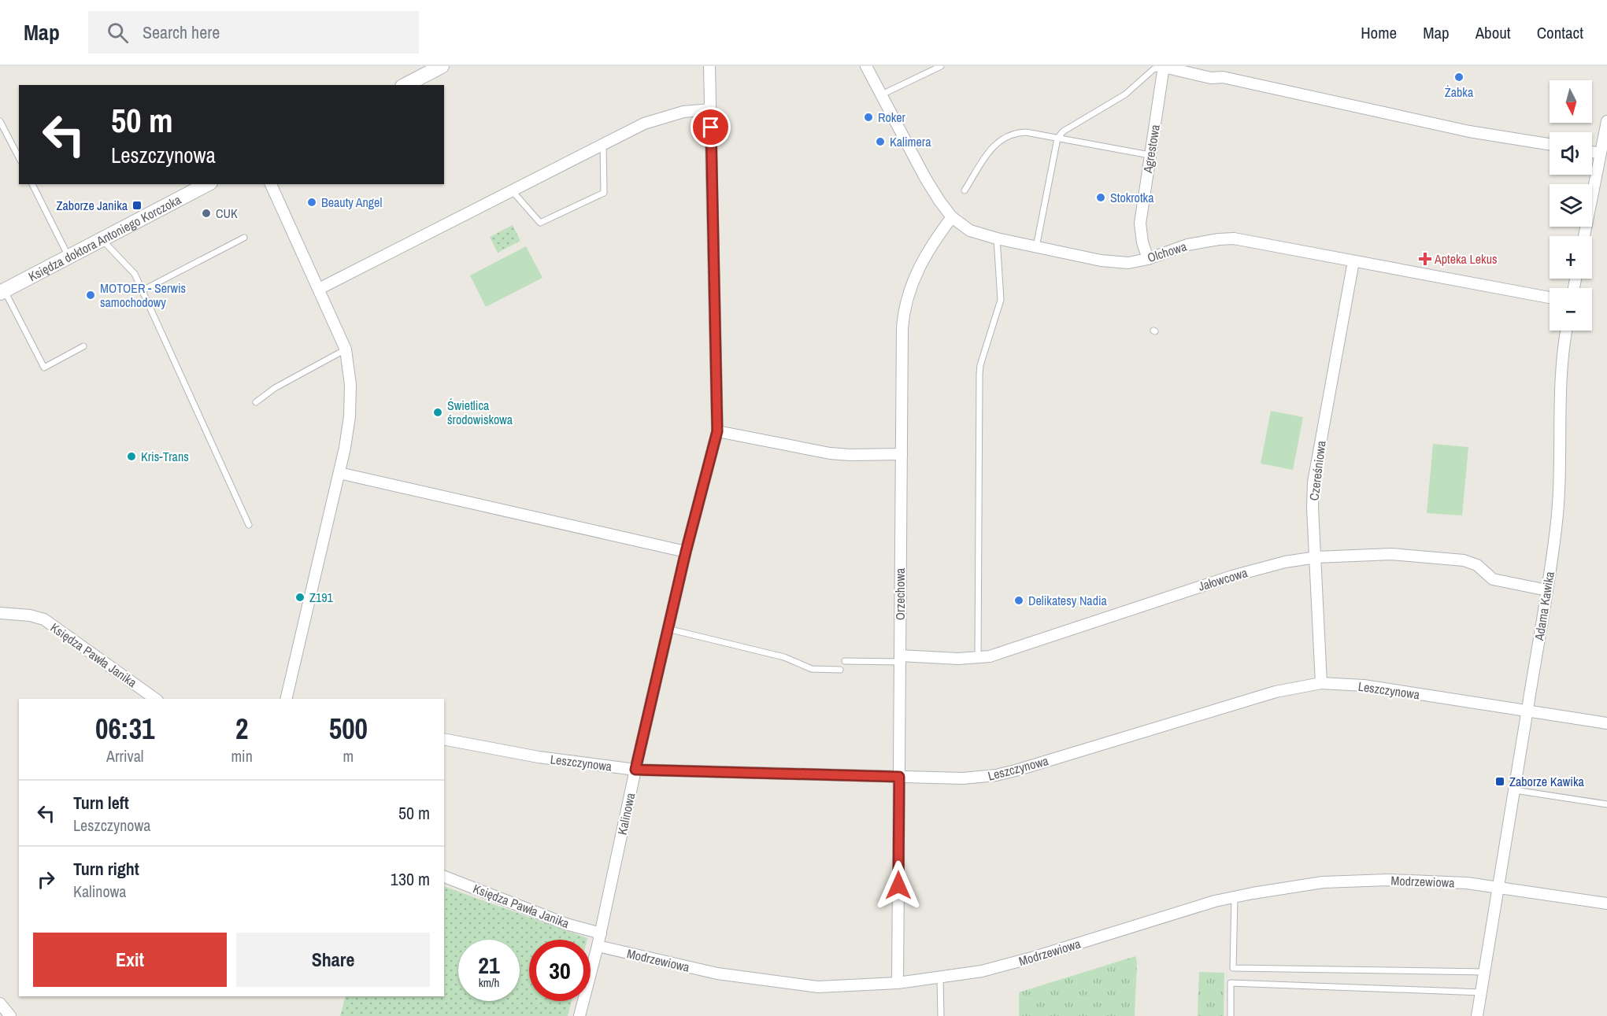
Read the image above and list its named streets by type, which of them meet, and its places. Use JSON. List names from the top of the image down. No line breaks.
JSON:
{"streets":{"street":["Agrestowa","Księdza doktora Antoniego Korczoka","Olchowa","Czereśniowa","Jałowcowa","Orzechowa","Adama Kawika","Księdza Pawła Janika","Leszczynowa","Kalinowa","Modrzewiowa"]},"crossings":[["Agrestowa","Olchowa"],["Olchowa","Czereśniowa"],["Olchowa","Orzechowa"],["Czereśniowa","Jałowcowa"],["Czereśniowa","Leszczynowa"],["Jałowcowa","Orzechowa"],["Jałowcowa","Adama Kawika"],["Orzechowa","Leszczynowa"],["Orzechowa","Modrzewiowa"],["Adama Kawika","Leszczynowa"],["Adama Kawika","Modrzewiowa"],["Księdza Pawła Janika","Kalinowa"],["Leszczynowa","Kalinowa"],["Kalinowa","Modrzewiowa"]],"places":{"other":["Żabka","Roker","Kalimera","Stokrotka","Beauty Angel","CUK","MOTOER - Serwis samochodowy","Świetlica środowiskowa","Kris-Trans","Z191","Delikatesy Nadia"],"transit":["Zaborze Janika","Zaborze Kawika"],"health":["Apteka Lekus"]},"north":"bottom","page":{"header":"Map","search":"Search here","nav":["Home","Map","About","Contact"],"map_buttons":["+","−"],"turn":["50 m","Leszczynowa"],"eta":["06:31","Arrival","2","min","500","m"],"list":[{"name":"Turn left","note":"Leszczynowa","value":"50 m"},{"name":"Turn right","note":"Kalinowa","value":"130 m"}],"buttons":["Exit","Share"],"speed":"21 km/h","limit":"30"}}
